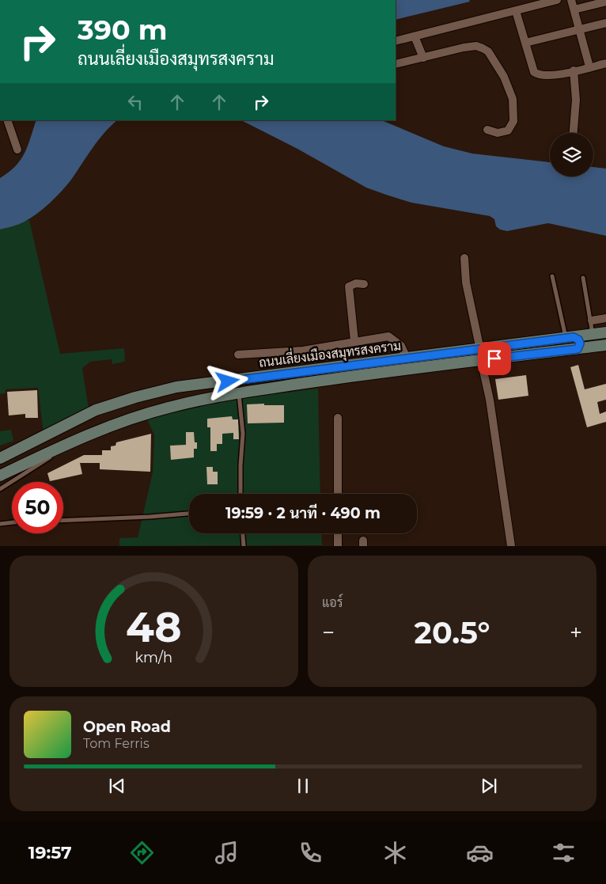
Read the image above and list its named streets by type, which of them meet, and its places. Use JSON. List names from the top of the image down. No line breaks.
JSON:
{"streets":{"main road":["ถนนเลี่ยงเมืองสมุทรสงคราม"]},"page":{"turn":["390 m","ถนนเลี่ยงเมืองสมุทรสงคราม"],"limit":"50","trip":"19:59 · 2 นาที · 490 m","tile":"แอร์","heat":["−","20.5°","+"],"song":["Open Road","Tom Ferris"],"tabs":"19:57","gauge":["48","km/h"]}}
